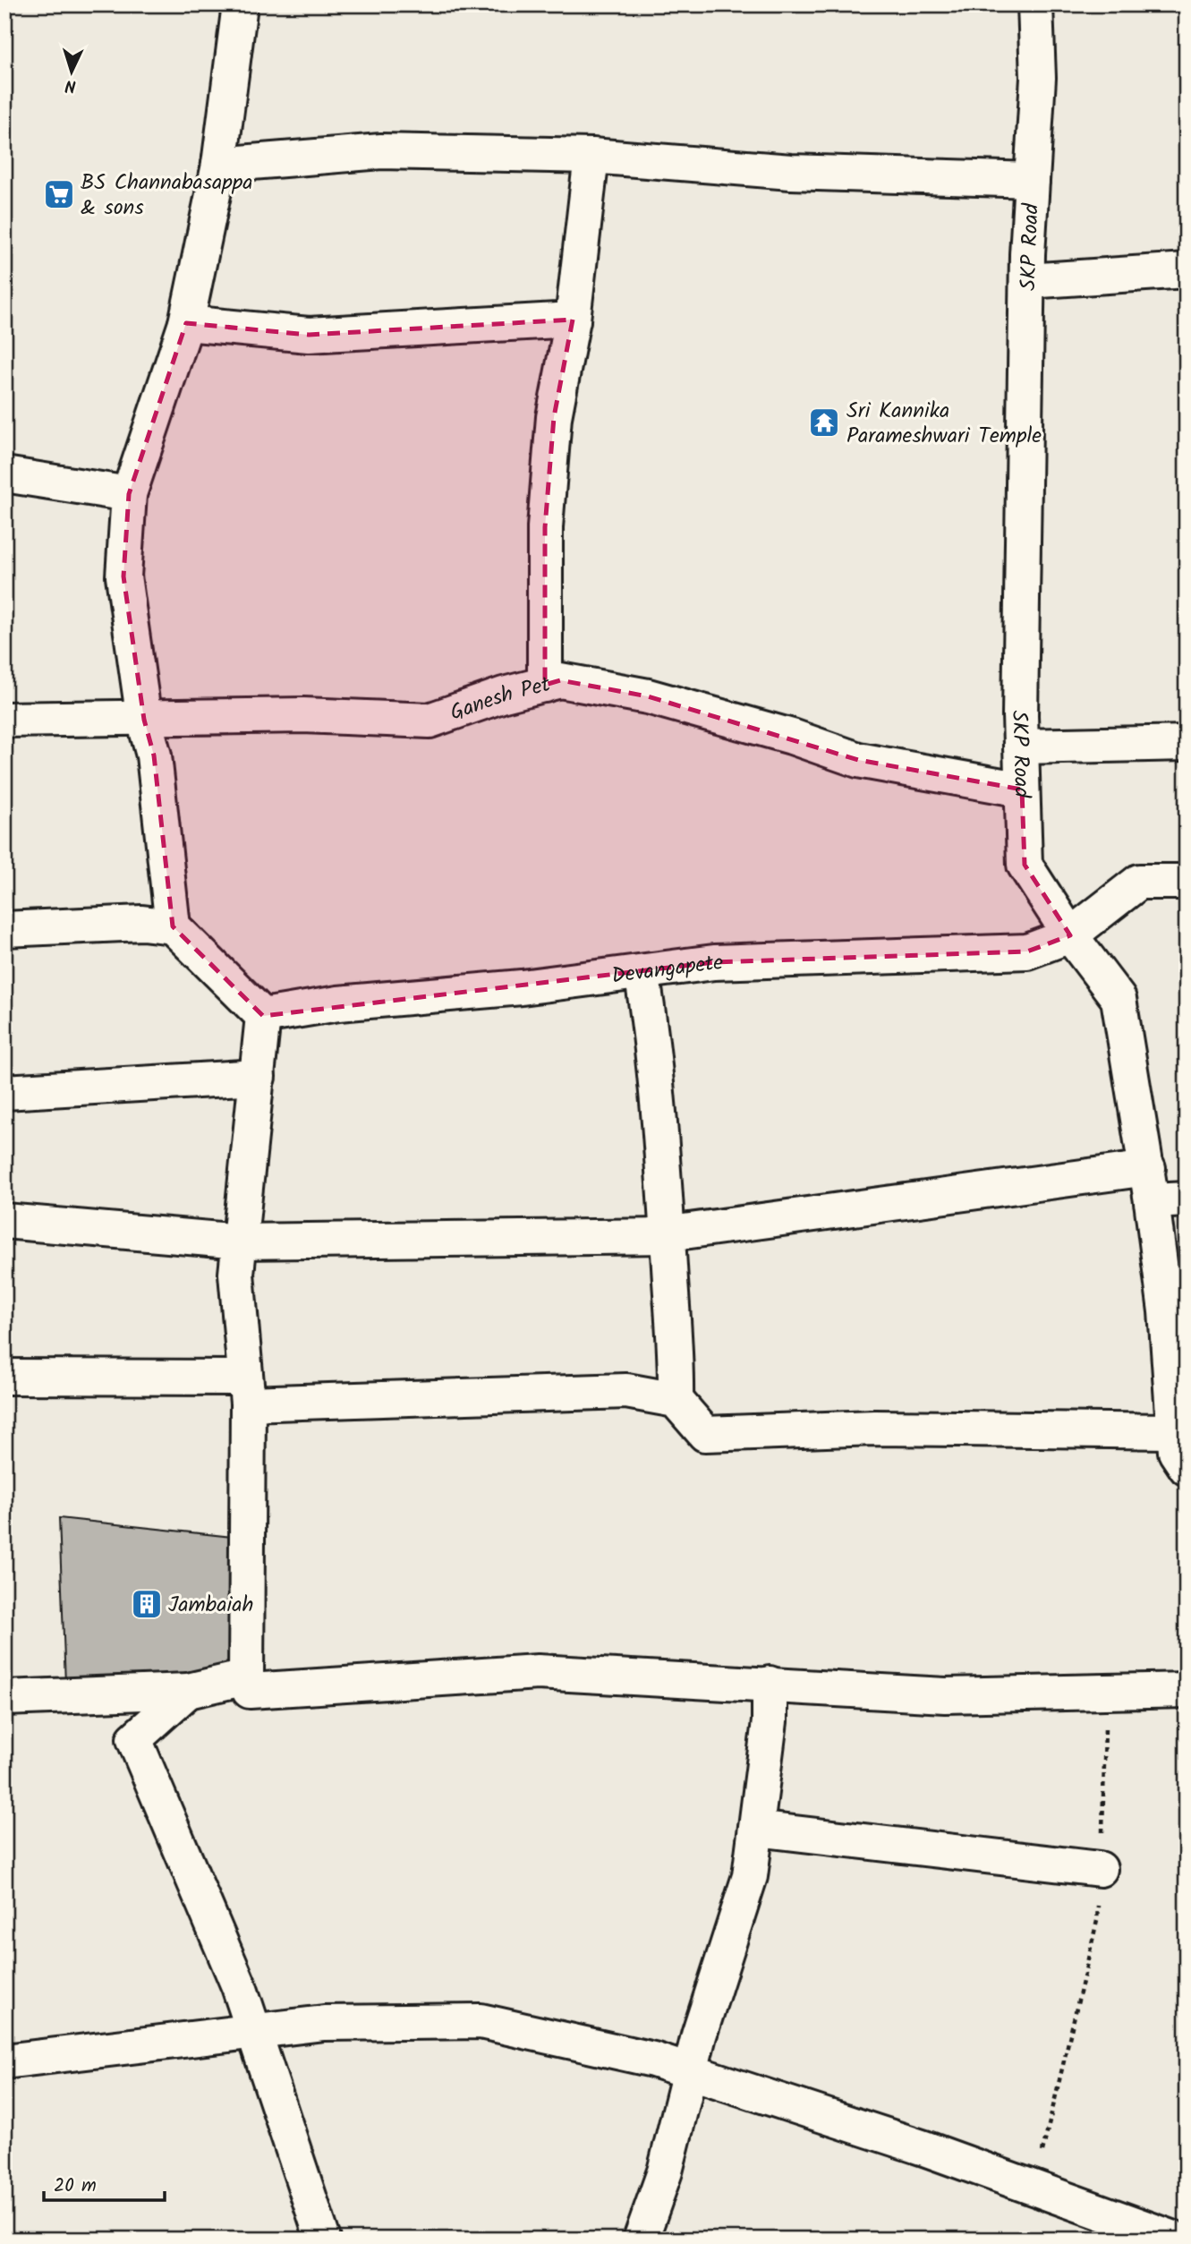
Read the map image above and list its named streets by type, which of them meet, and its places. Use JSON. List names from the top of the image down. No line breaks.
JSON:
{"streets":{"street":["SKP Road","Ganesh Pet","Devangapete"]},"crossings":[["SKP Road","Ganesh Pet"],["SKP Road","Devangapete"]],"places":{"supermarket":["BS Channabasappa & sons"],"temple":["Sri Kannika Parameshwari Temple"],"building":["Jambaiah"]},"scale_bar":"20 m","north":"bottom"}
